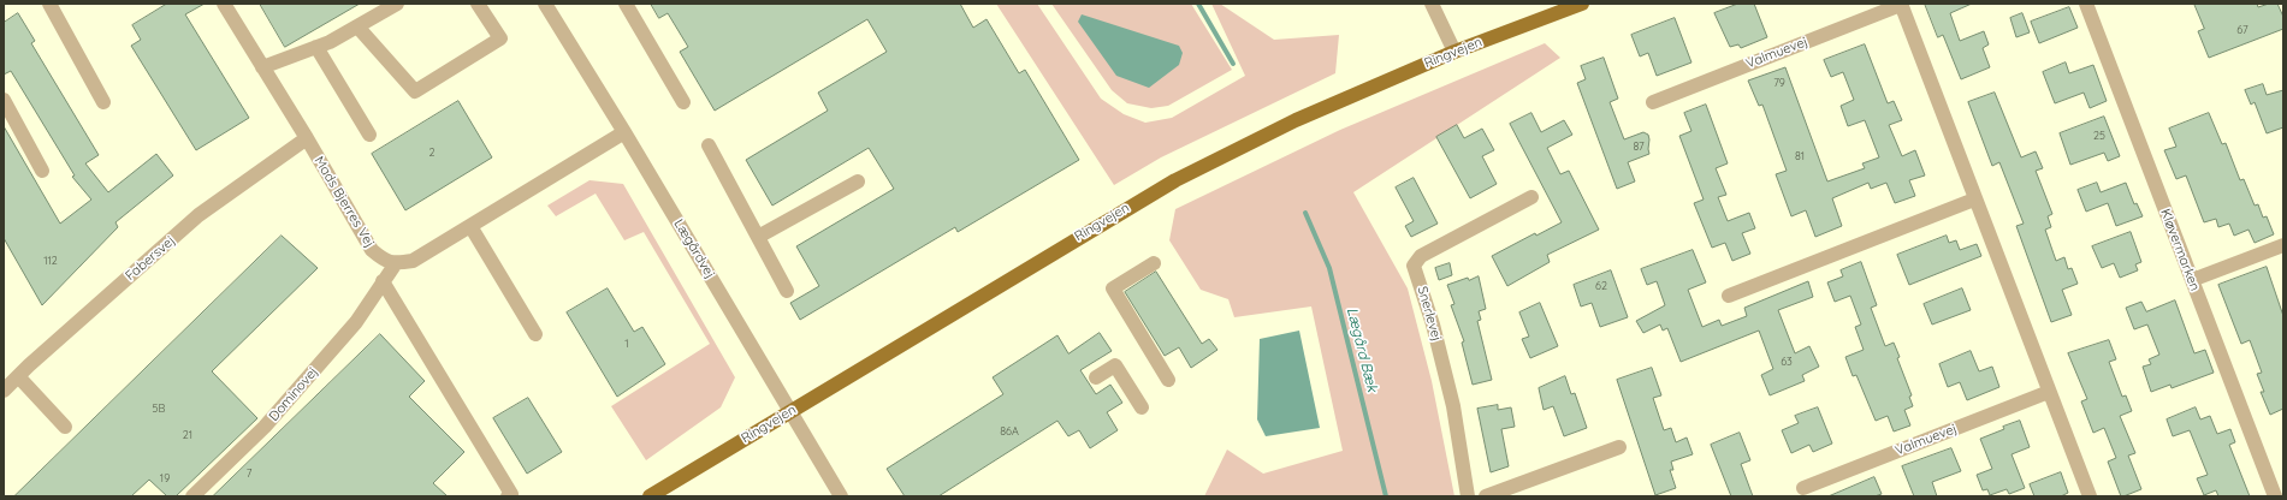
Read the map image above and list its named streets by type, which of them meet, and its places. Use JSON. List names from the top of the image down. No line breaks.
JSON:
{"streets":{"main road":["Ringvejen"],"street":["Valmuevej","Mads Bjerres Vej","Lægårdvej","Kløvermarken","Fabersvej","Snerlevej","Dominovej"]},"crossings":[["Ringvejen","Lægårdvej"],["Mads Bjerres Vej","Fabersvej"],["Mads Bjerres Vej","Dominovej"]],"water":["Lægård Bæk"],"house_numbers":["67","79","25","87","2","81","112","62","1","63","5B","86A","21","7","19"]}
